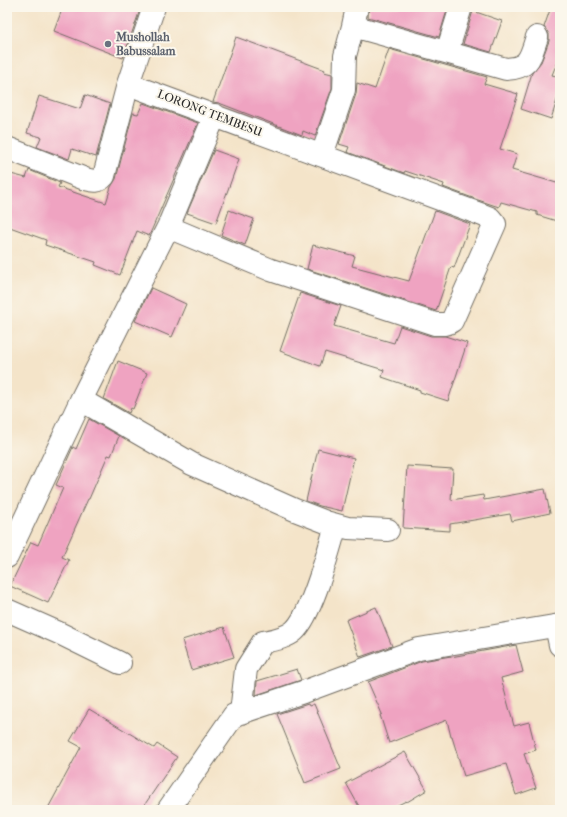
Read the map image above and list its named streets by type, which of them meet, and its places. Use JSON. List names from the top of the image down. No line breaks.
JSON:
{"streets":{"street":["LORONG TEMBESU"]},"places":["Mushollah Babussalam"]}
